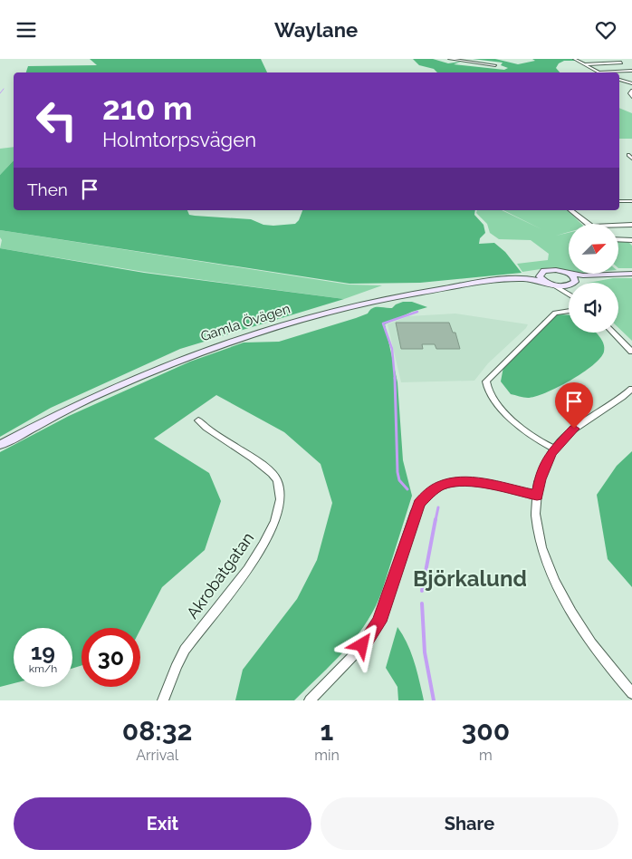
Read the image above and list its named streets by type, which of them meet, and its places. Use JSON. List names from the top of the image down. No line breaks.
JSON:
{"streets":{"main road":["Gamla Övägen"],"street":["Akrobatgatan"]},"districts":["Björkalund"],"north":"top right","page":{"header":"Waylane","turn":["210 m","Holmtorpsvägen"],"then":"Then","speed":"19 km/h","limit":"30","eta":["08:32","Arrival","1","min","300","m"],"buttons":["Exit","Share"]}}
